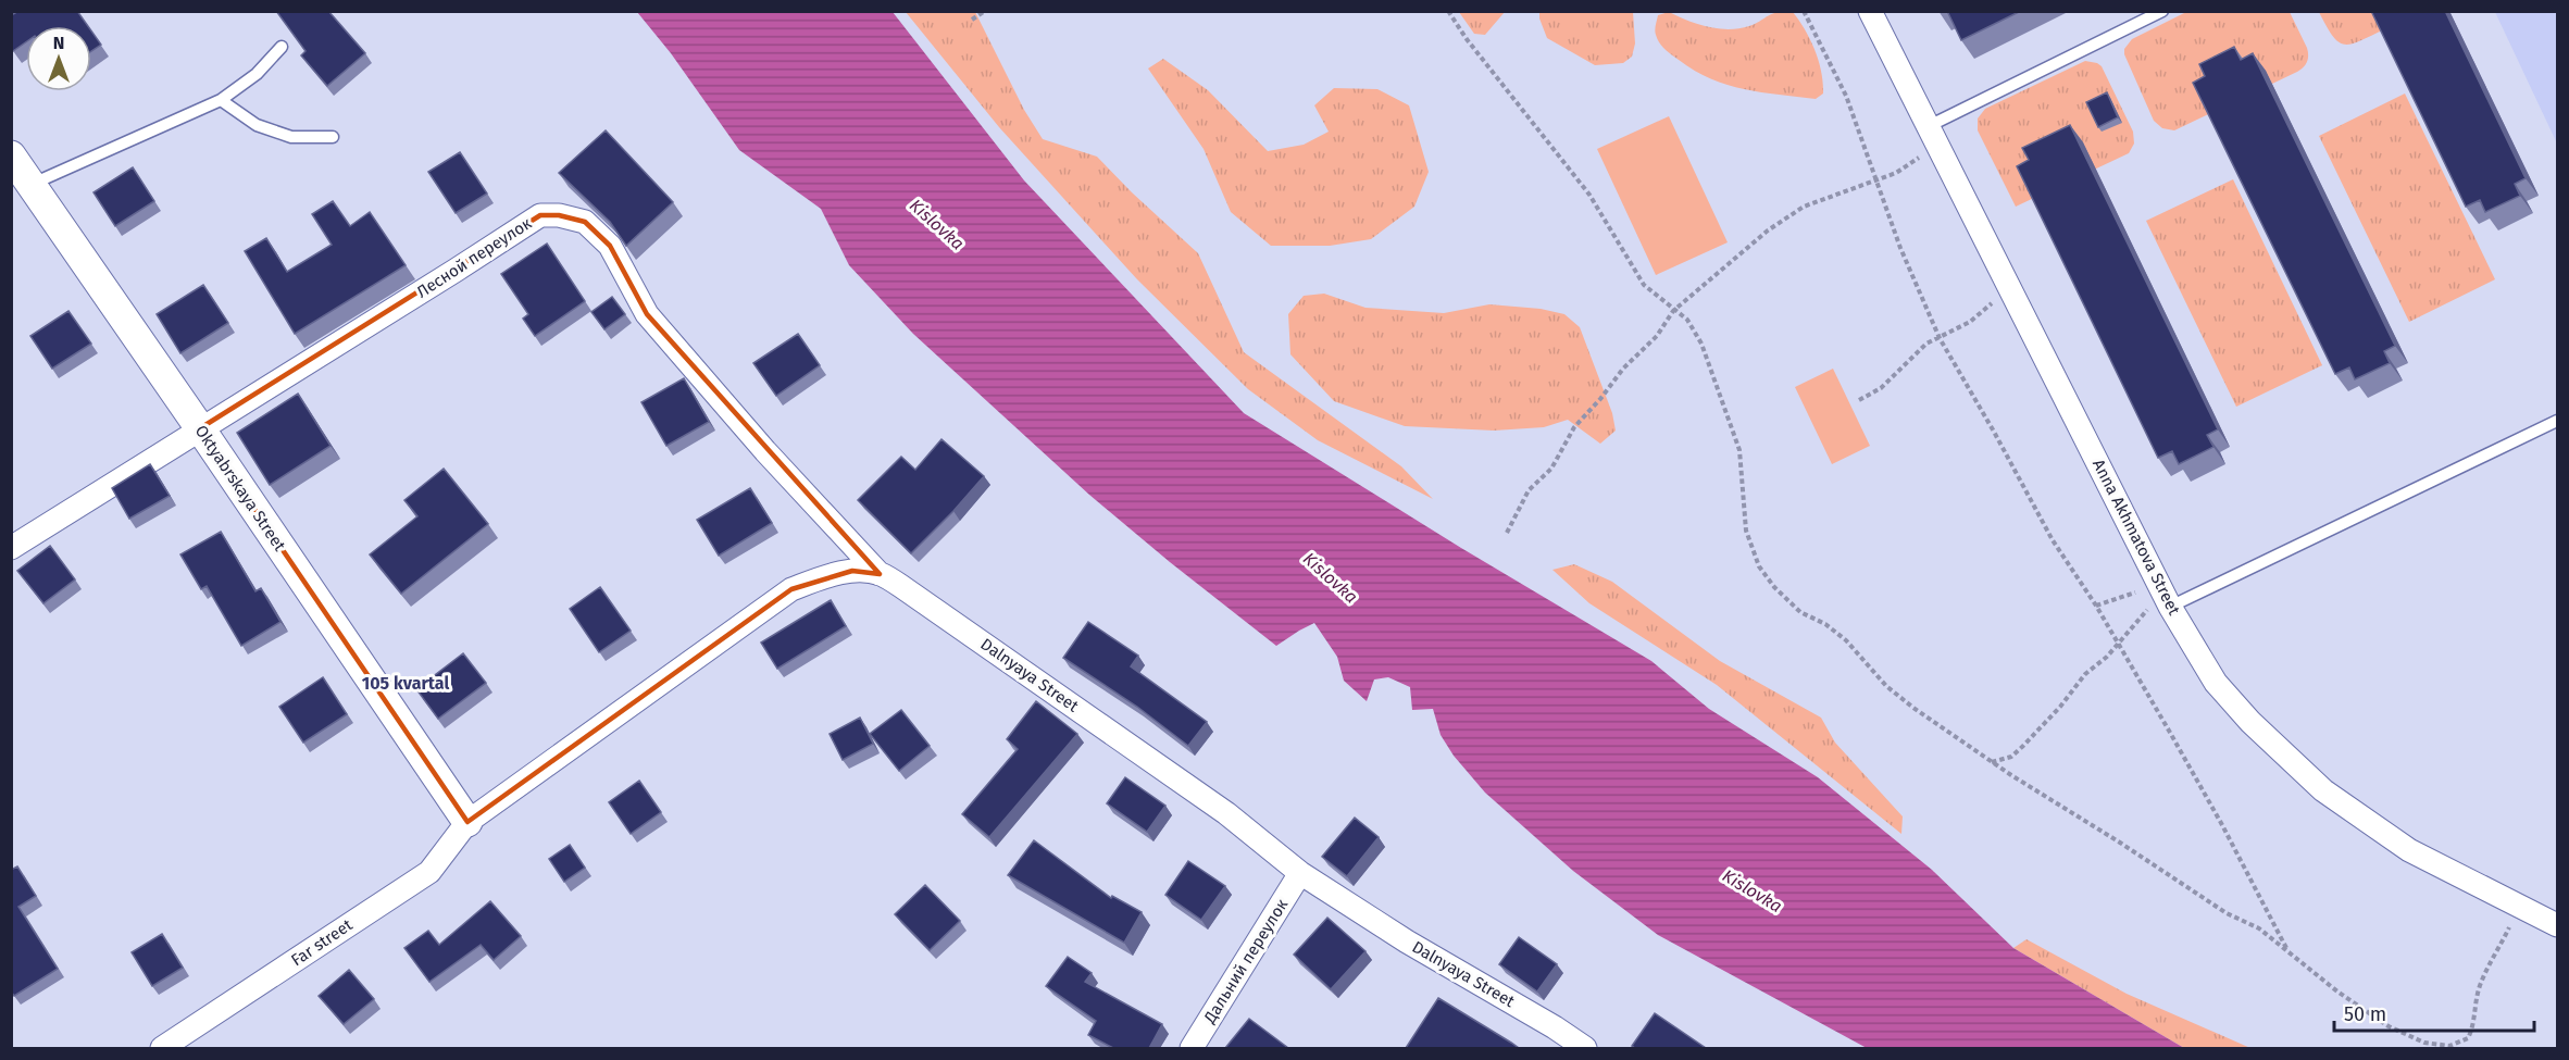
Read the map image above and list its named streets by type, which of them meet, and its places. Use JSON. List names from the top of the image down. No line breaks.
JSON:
{"streets":{"street":["Лесной переулок","Oktyabrskaya Street","Anna Akhmatova Street","Dalnyaya Street","Far street","Дальний переулок"]},"crossings":[["Лесной переулок","Oktyabrskaya Street"],["Лесной переулок","Dalnyaya Street"],["Oktyabrskaya Street","Dalnyaya Street"],["Oktyabrskaya Street","Far street"],["Dalnyaya Street","Far street"],["Dalnyaya Street","Дальний переулок"]],"districts":["105 kvartal"],"water":["Kislovka"],"scale_bar":"50 m","north":"top"}
